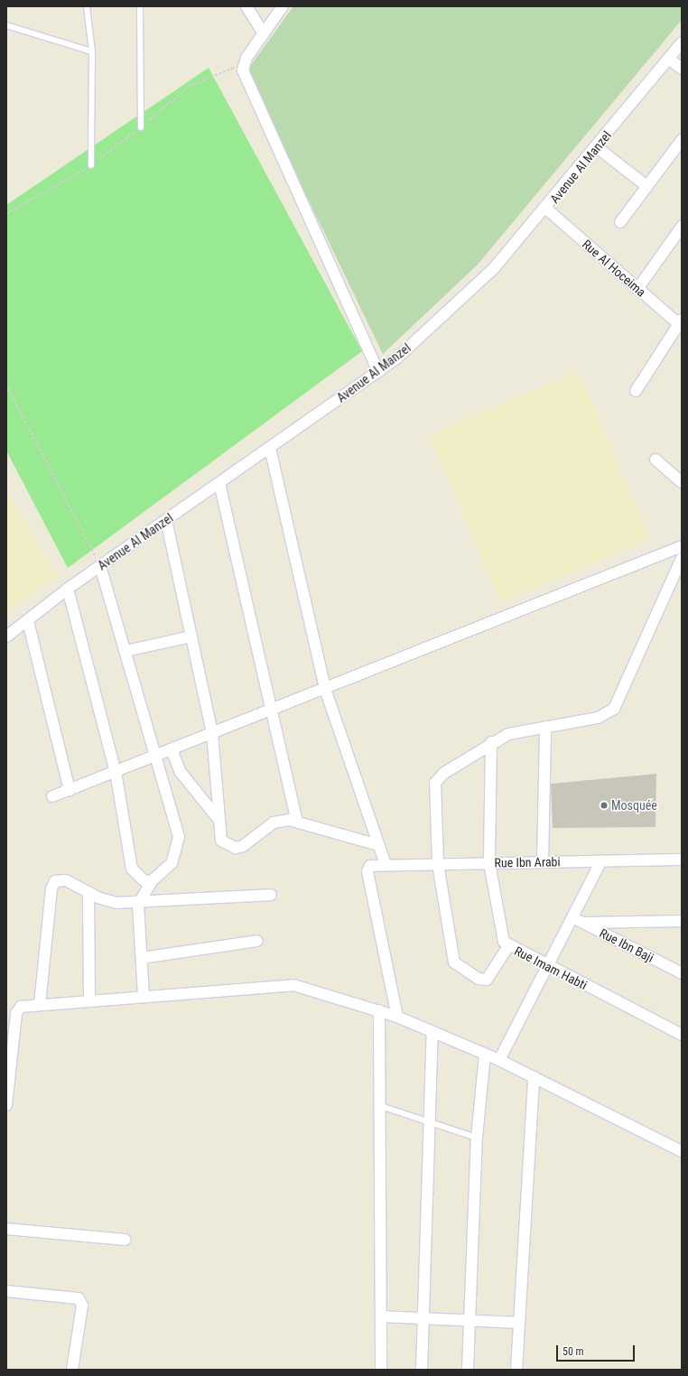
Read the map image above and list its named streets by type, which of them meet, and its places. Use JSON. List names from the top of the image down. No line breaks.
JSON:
{"streets":{"street":["Avenue Al Manzel","Rue Al Hoceima","Rue Ibn Arabi","Rue Ibn Baji","Rue Imam Habti"]},"crossings":[["Avenue Al Manzel","Rue Al Hoceima"],["Rue Ibn Arabi","Rue Imam Habti"]],"places":["Mosquée"],"scale_bar":"50 m"}
